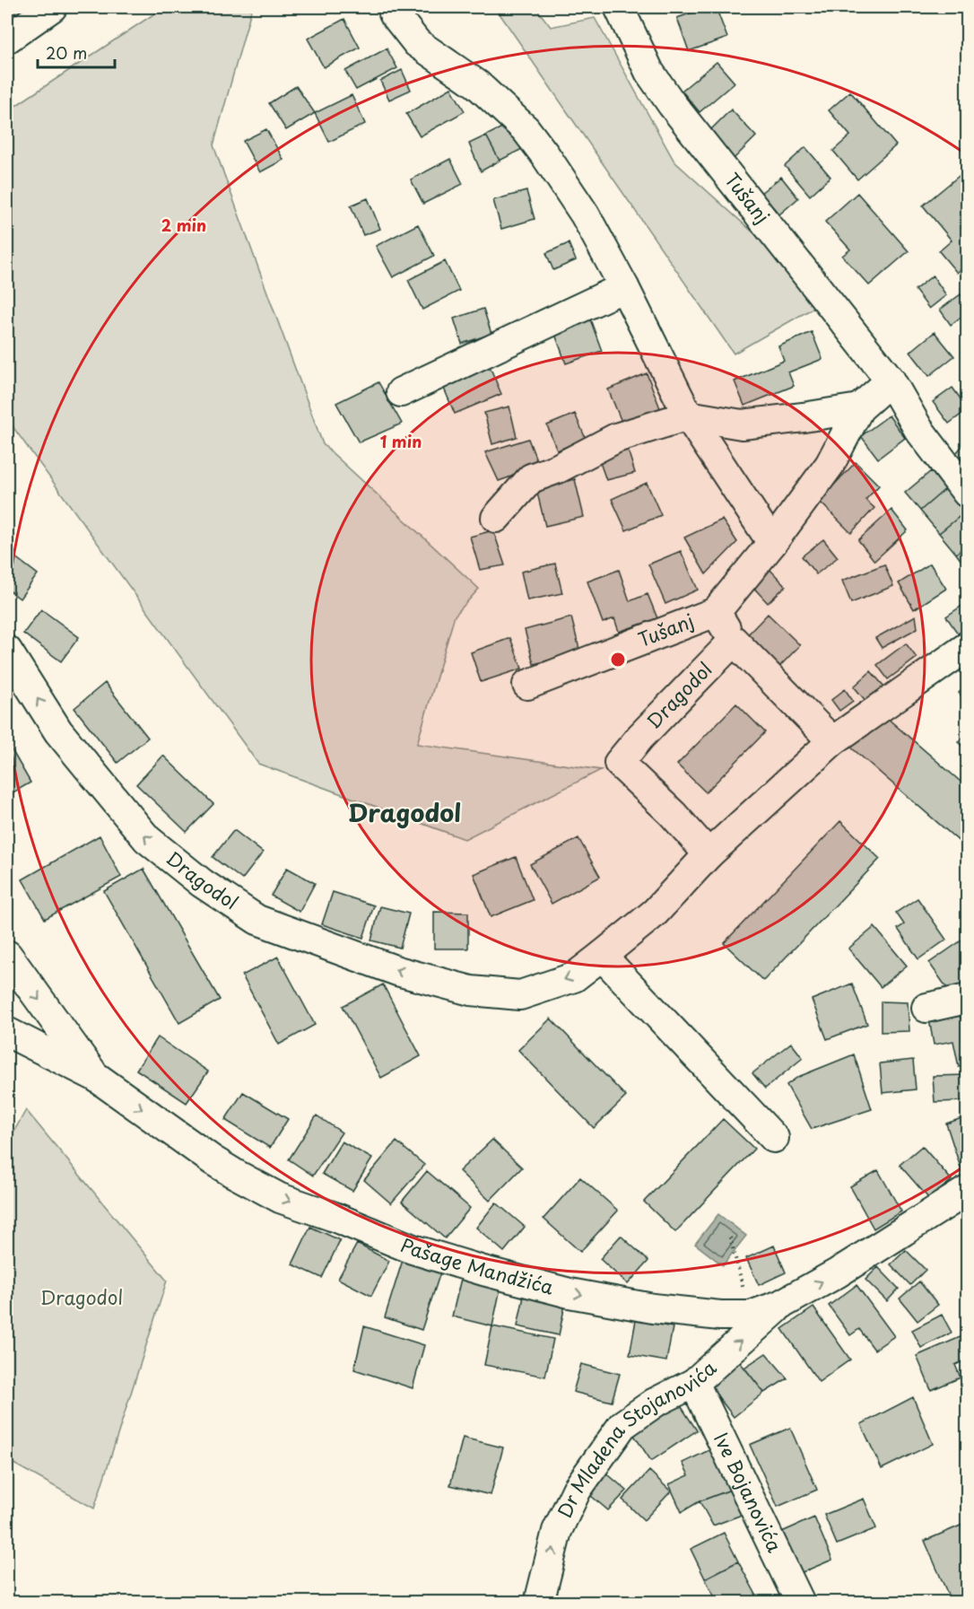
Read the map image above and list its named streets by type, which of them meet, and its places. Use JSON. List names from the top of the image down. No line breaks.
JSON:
{"streets":{"street":["Tušanj","Dragodol","Pašage Mandžića","Dr Mladena Stojanovića","Ive Bojanovića"]},"crossings":[["Tušanj","Dragodol"],["Pašage Mandžića","Dr Mladena Stojanovića"],["Dr Mladena Stojanovića","Ive Bojanovića"]],"one_way":["Dragodol","Pašage Mandžića","Dr Mladena Stojanovića"],"districts":["Dragodol"],"parks":["Dragodol"],"scale_bar":"20 m","rings":["2 min","1 min"]}
